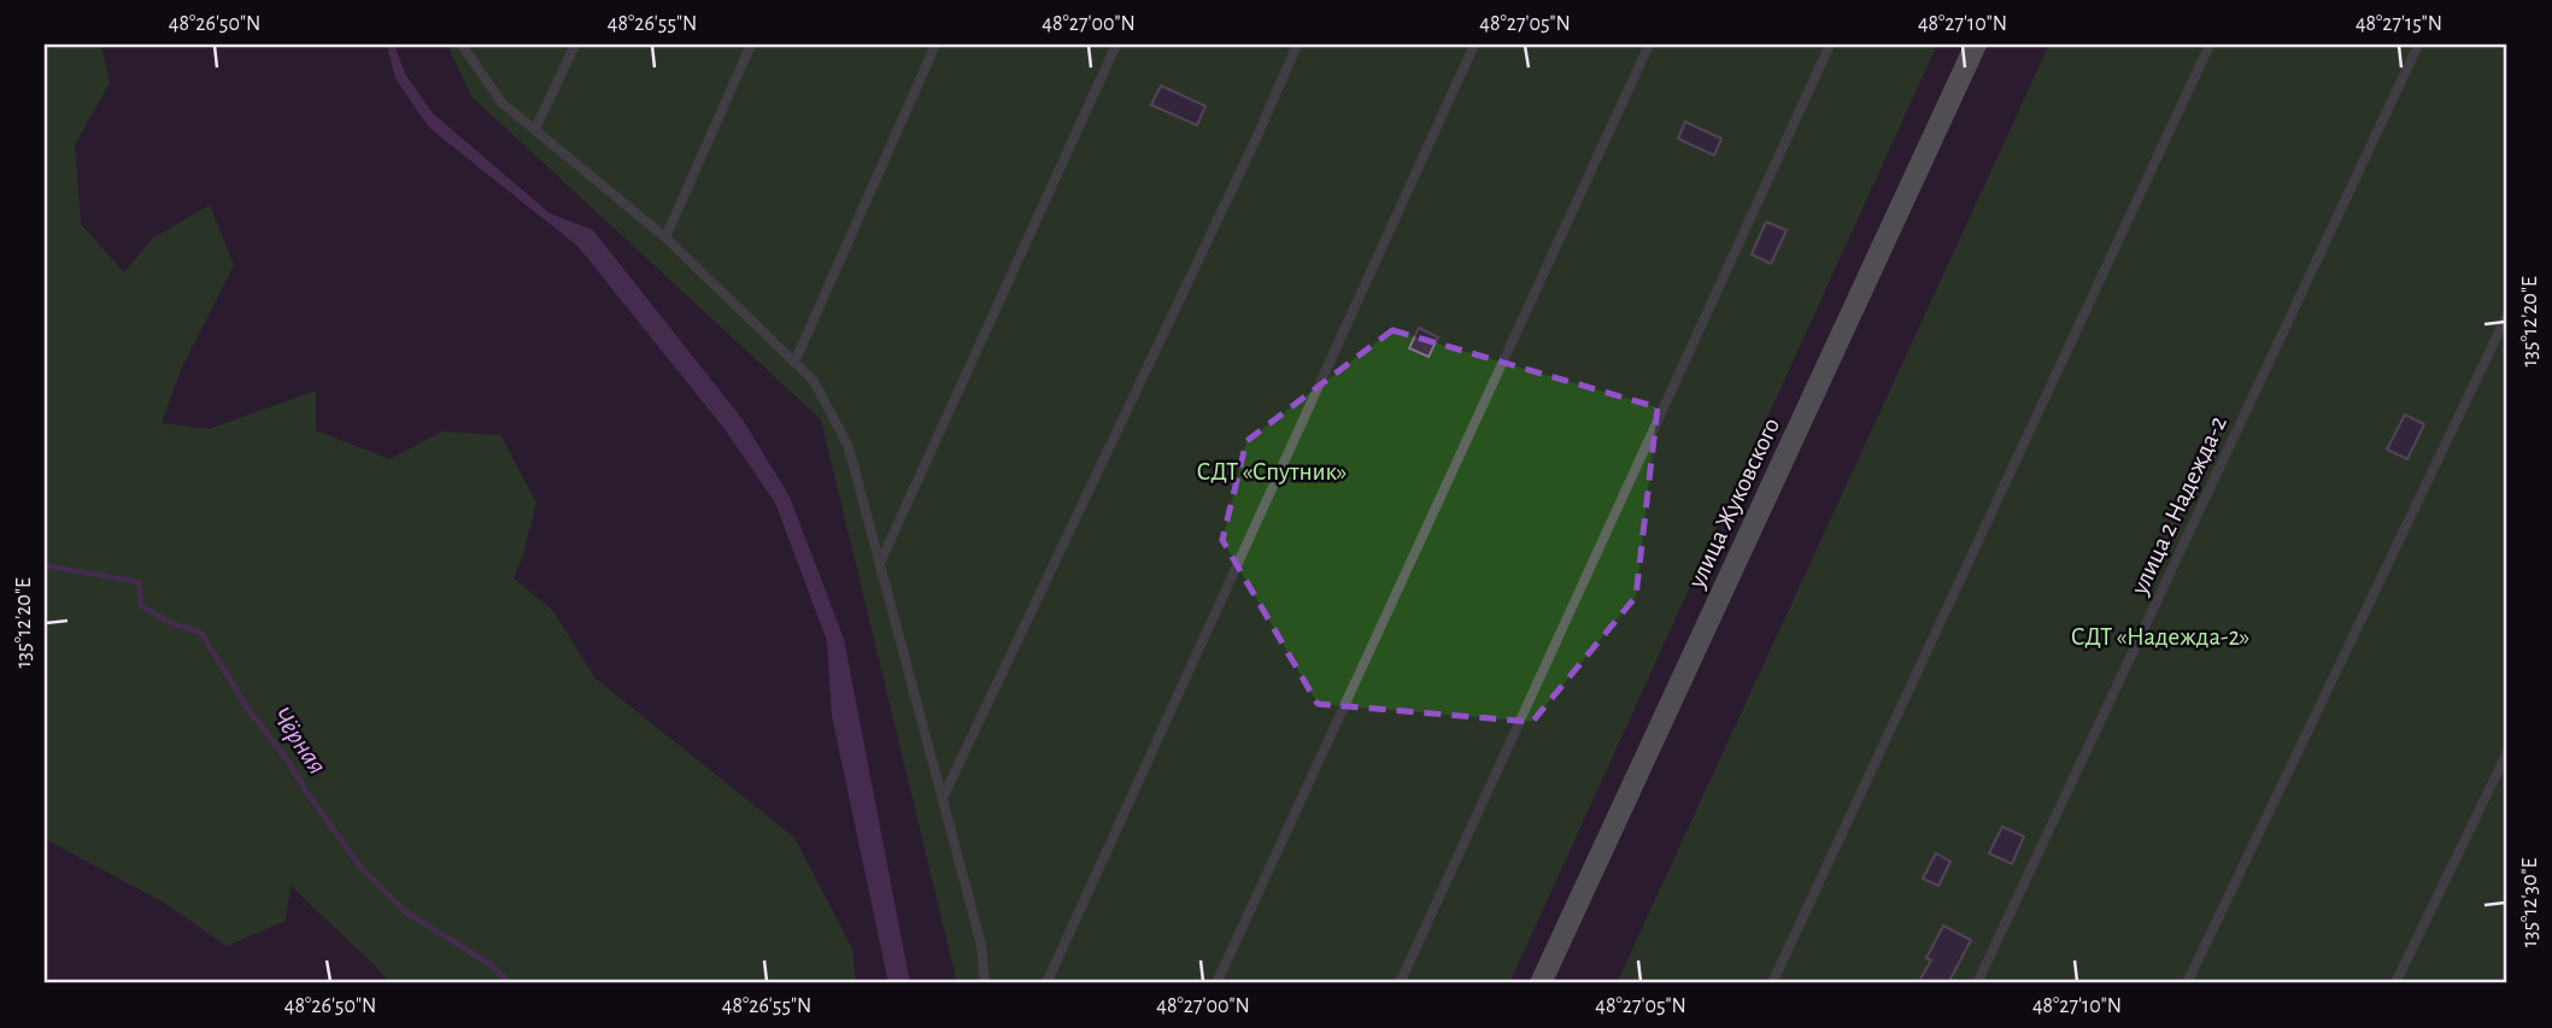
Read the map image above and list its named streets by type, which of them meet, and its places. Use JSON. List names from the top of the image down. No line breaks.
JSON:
{"streets":{"main road":["улица Жуковского"],"lane":["улица 2 Надежда-2"]},"water":["Чёрная"],"parks":["СДТ «Спутник»","СДТ «Надежда-2»"],"coordinates":["48°26'50\"N","48°26'55\"N","48°27'00\"N","48°27'05\"N","48°27'10\"N","48°27'15\"N","135°12'20\"E","135°12'30\"E"]}
